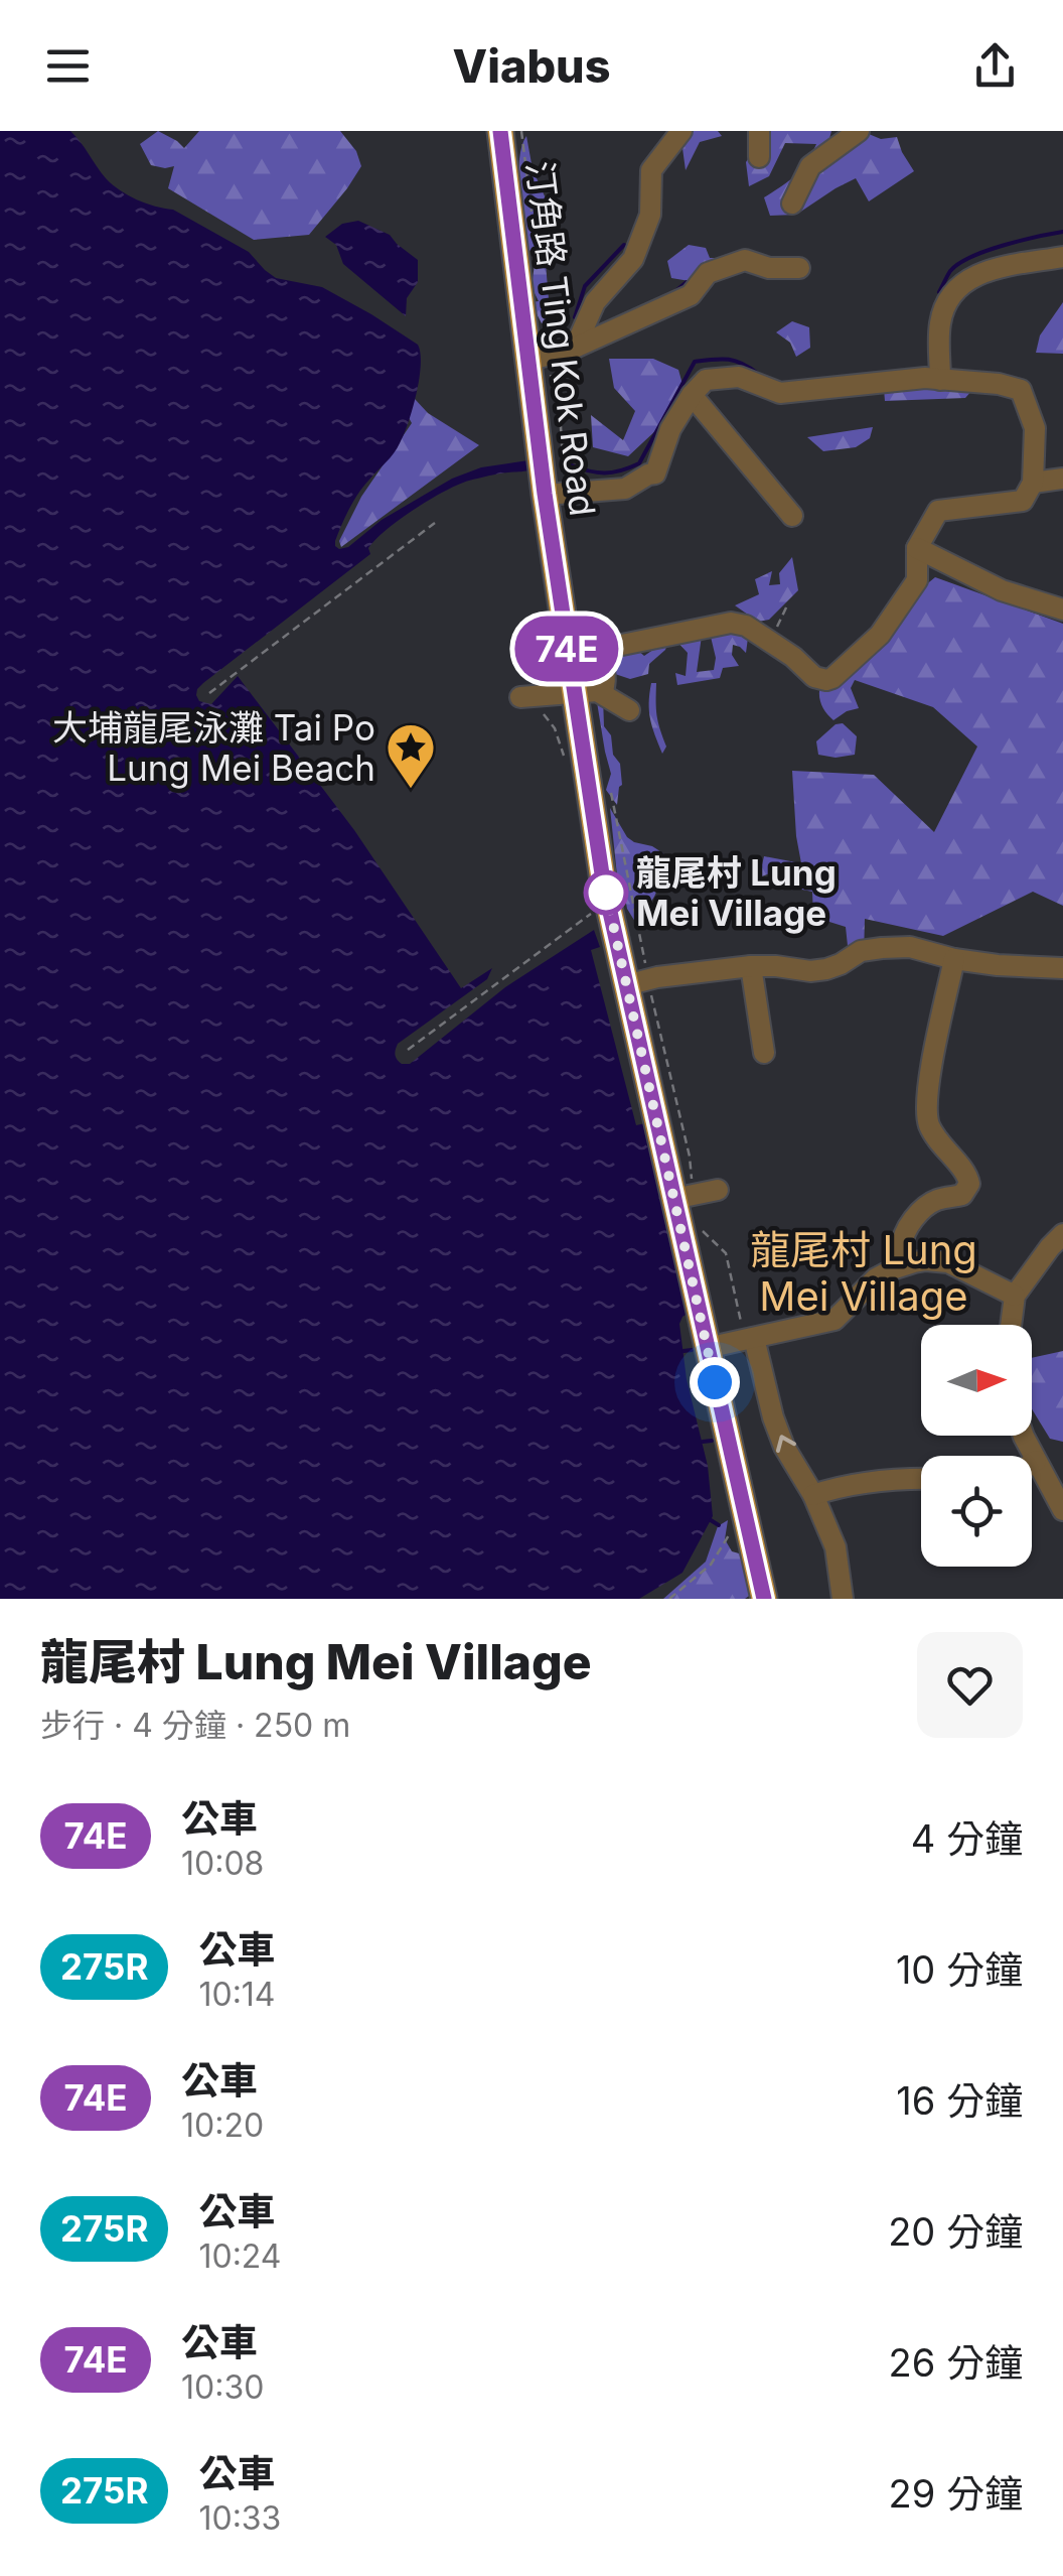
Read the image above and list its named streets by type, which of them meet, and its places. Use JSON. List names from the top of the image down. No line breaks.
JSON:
{"streets":{"main road":["汀角路 Ting Kok Road"]},"districts":["龍尾村 Lung Mei Village"],"places":{"place":["大埔龍尾泳灘 Tai Po Lung Mei Beach"],"other":["龍尾村 Lung Mei Village"]},"lines":["bus line 74E"],"north":"right","page":{"header":"Viabus","on_map":"74E","heading":["龍尾村 Lung Mei Village","步行 · 4 分鐘 · 250 m"],"list":[{"mark":"74E","name":"公車","note":"10:08","value":"4 分鐘"},{"mark":"275R","name":"公車","note":"10:14","value":"10 分鐘"},{"mark":"74E","name":"公車","note":"10:20","value":"16 分鐘"},{"mark":"275R","name":"公車","note":"10:24","value":"20 分鐘"},{"mark":"74E","name":"公車","note":"10:30","value":"26 分鐘"},{"mark":"275R","name":"公車","note":"10:33","value":"29 分鐘"}]}}
